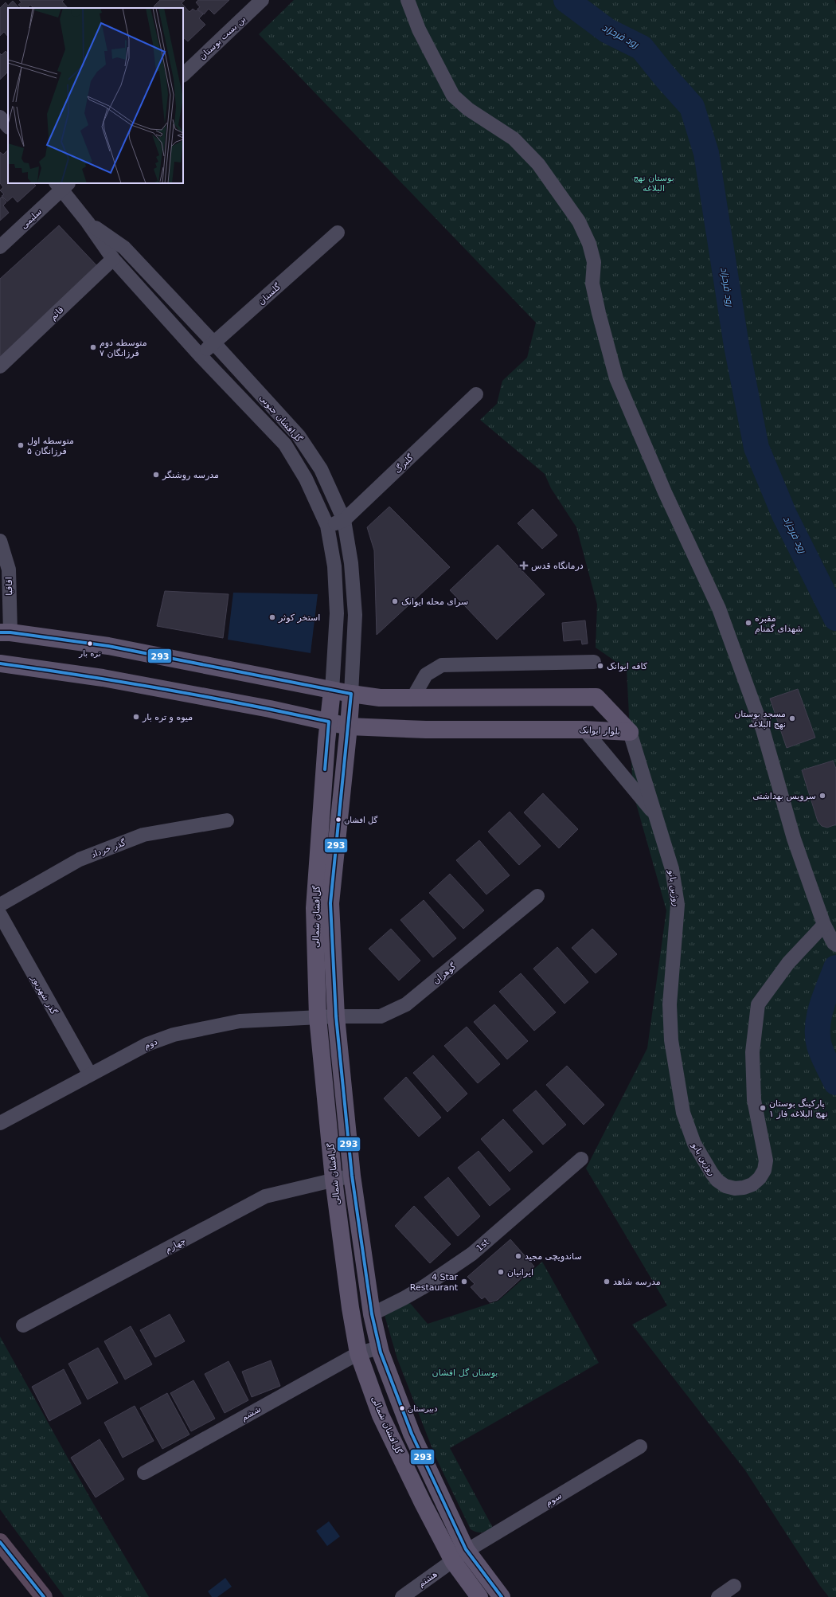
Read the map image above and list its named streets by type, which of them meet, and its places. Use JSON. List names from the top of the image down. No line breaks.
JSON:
{"streets":{"main road":["بلوار ایوانک","گل‌افشان شمالی"],"street":["بن بست بوستان","سلیمی","گلستان","قائم","گل‌افشان جنوبی","گلبرگ","اقاقیا","گذر خرداد","روژین بانو","گوهران","گذر شهریور","دوم","چهارم","1st","ششم","سوم","هشتم"]},"crossings":[["سلیمی","گل‌افشان جنوبی"],["گلستان","گل‌افشان جنوبی"],["قائم","گل‌افشان جنوبی"],["گل‌افشان جنوبی","گلبرگ"],["گل‌افشان جنوبی","بلوار ایوانک"],["گل‌افشان جنوبی","گل‌افشان شمالی"],["اقاقیا","بلوار ایوانک"],["بلوار ایوانک","روژین بانو"],["بلوار ایوانک","گل‌افشان شمالی"],["گل‌افشان شمالی","گوهران"],["گل‌افشان شمالی","دوم"],["گل‌افشان شمالی","چهارم"],["گل‌افشان شمالی","1st"],["گل‌افشان شمالی","ششم"],["گل‌افشان شمالی","سوم"],["گل‌افشان شمالی","هشتم"],["گوهران","دوم"],["گذر شهریور","دوم"],["سوم","هشتم"]],"water":["رود فرحزاد"],"parks":["بوستان نهج البلاغه","بوستان گل افشان"],"places":{"other":["متوسطه دوم فرزانگان ۷","متوسطه اول فرزانگان ۵","مدرسه روشنگر","سرای محله ایوانک","استخر کوثر","مقبره شهدای گمنام","تره بار","کافه ایوانک","میوه و تره بار","مسجد بوستان نهج البلاغه","سرویس بهداشتی","گل افشان","پارکینگ بوستان نهج البلاغه فاز ۱","ساندویچی مجید","ایرانیان","4 Star Restaurant","مدرسه شاهد","دبیرستان"],"health":["درمانگاه قدس"]},"lines":["transit line 293"]}
